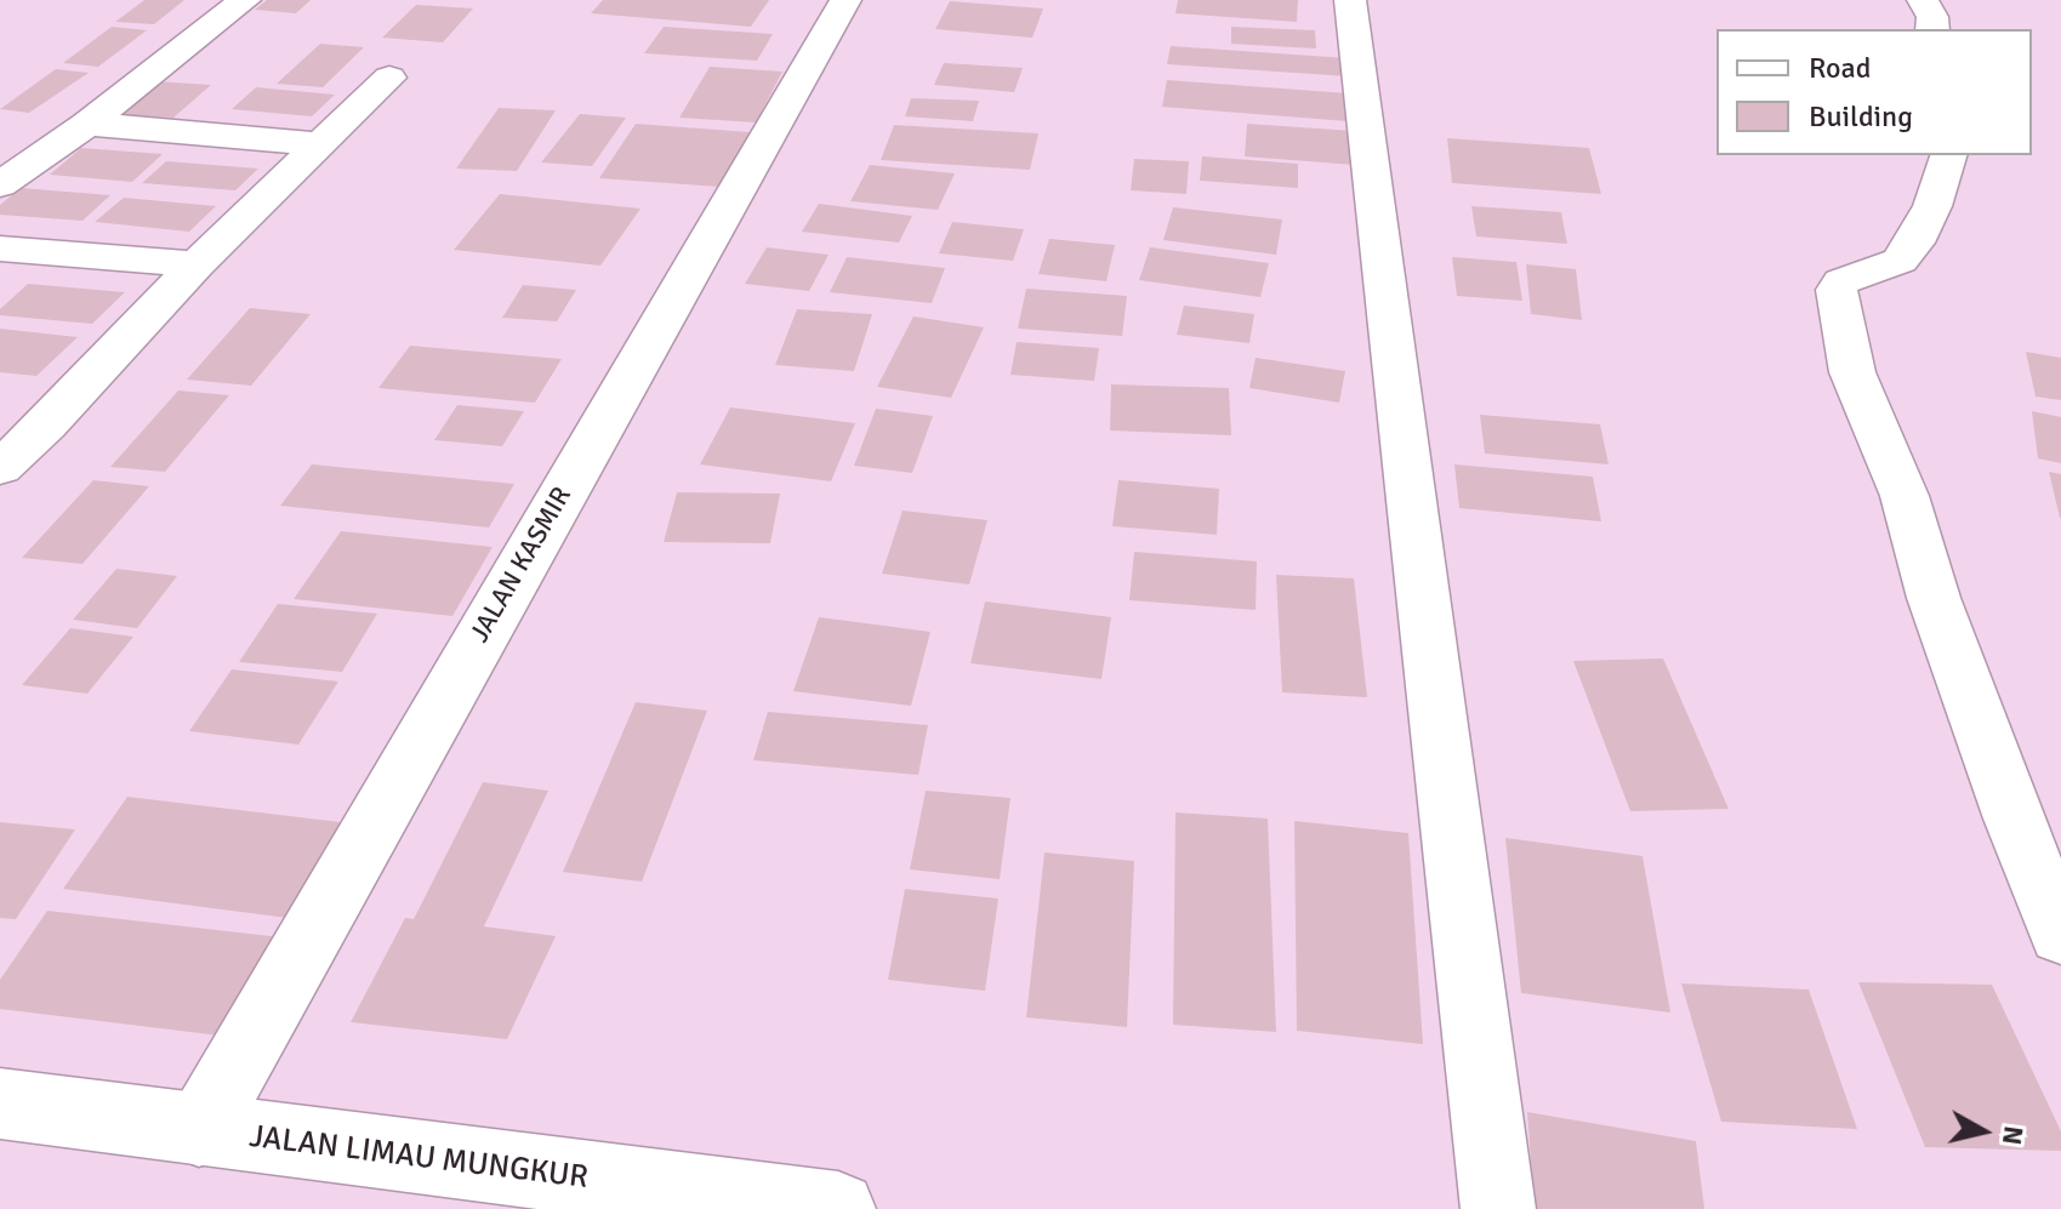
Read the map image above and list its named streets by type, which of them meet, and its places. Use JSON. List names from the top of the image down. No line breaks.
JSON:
{"streets":{"street":["JALAN KASMIR","JALAN LIMAU MUNGKUR"]},"crossings":[["JALAN KASMIR","JALAN LIMAU MUNGKUR"]],"legend":["Road","Building"],"north":"right"}
